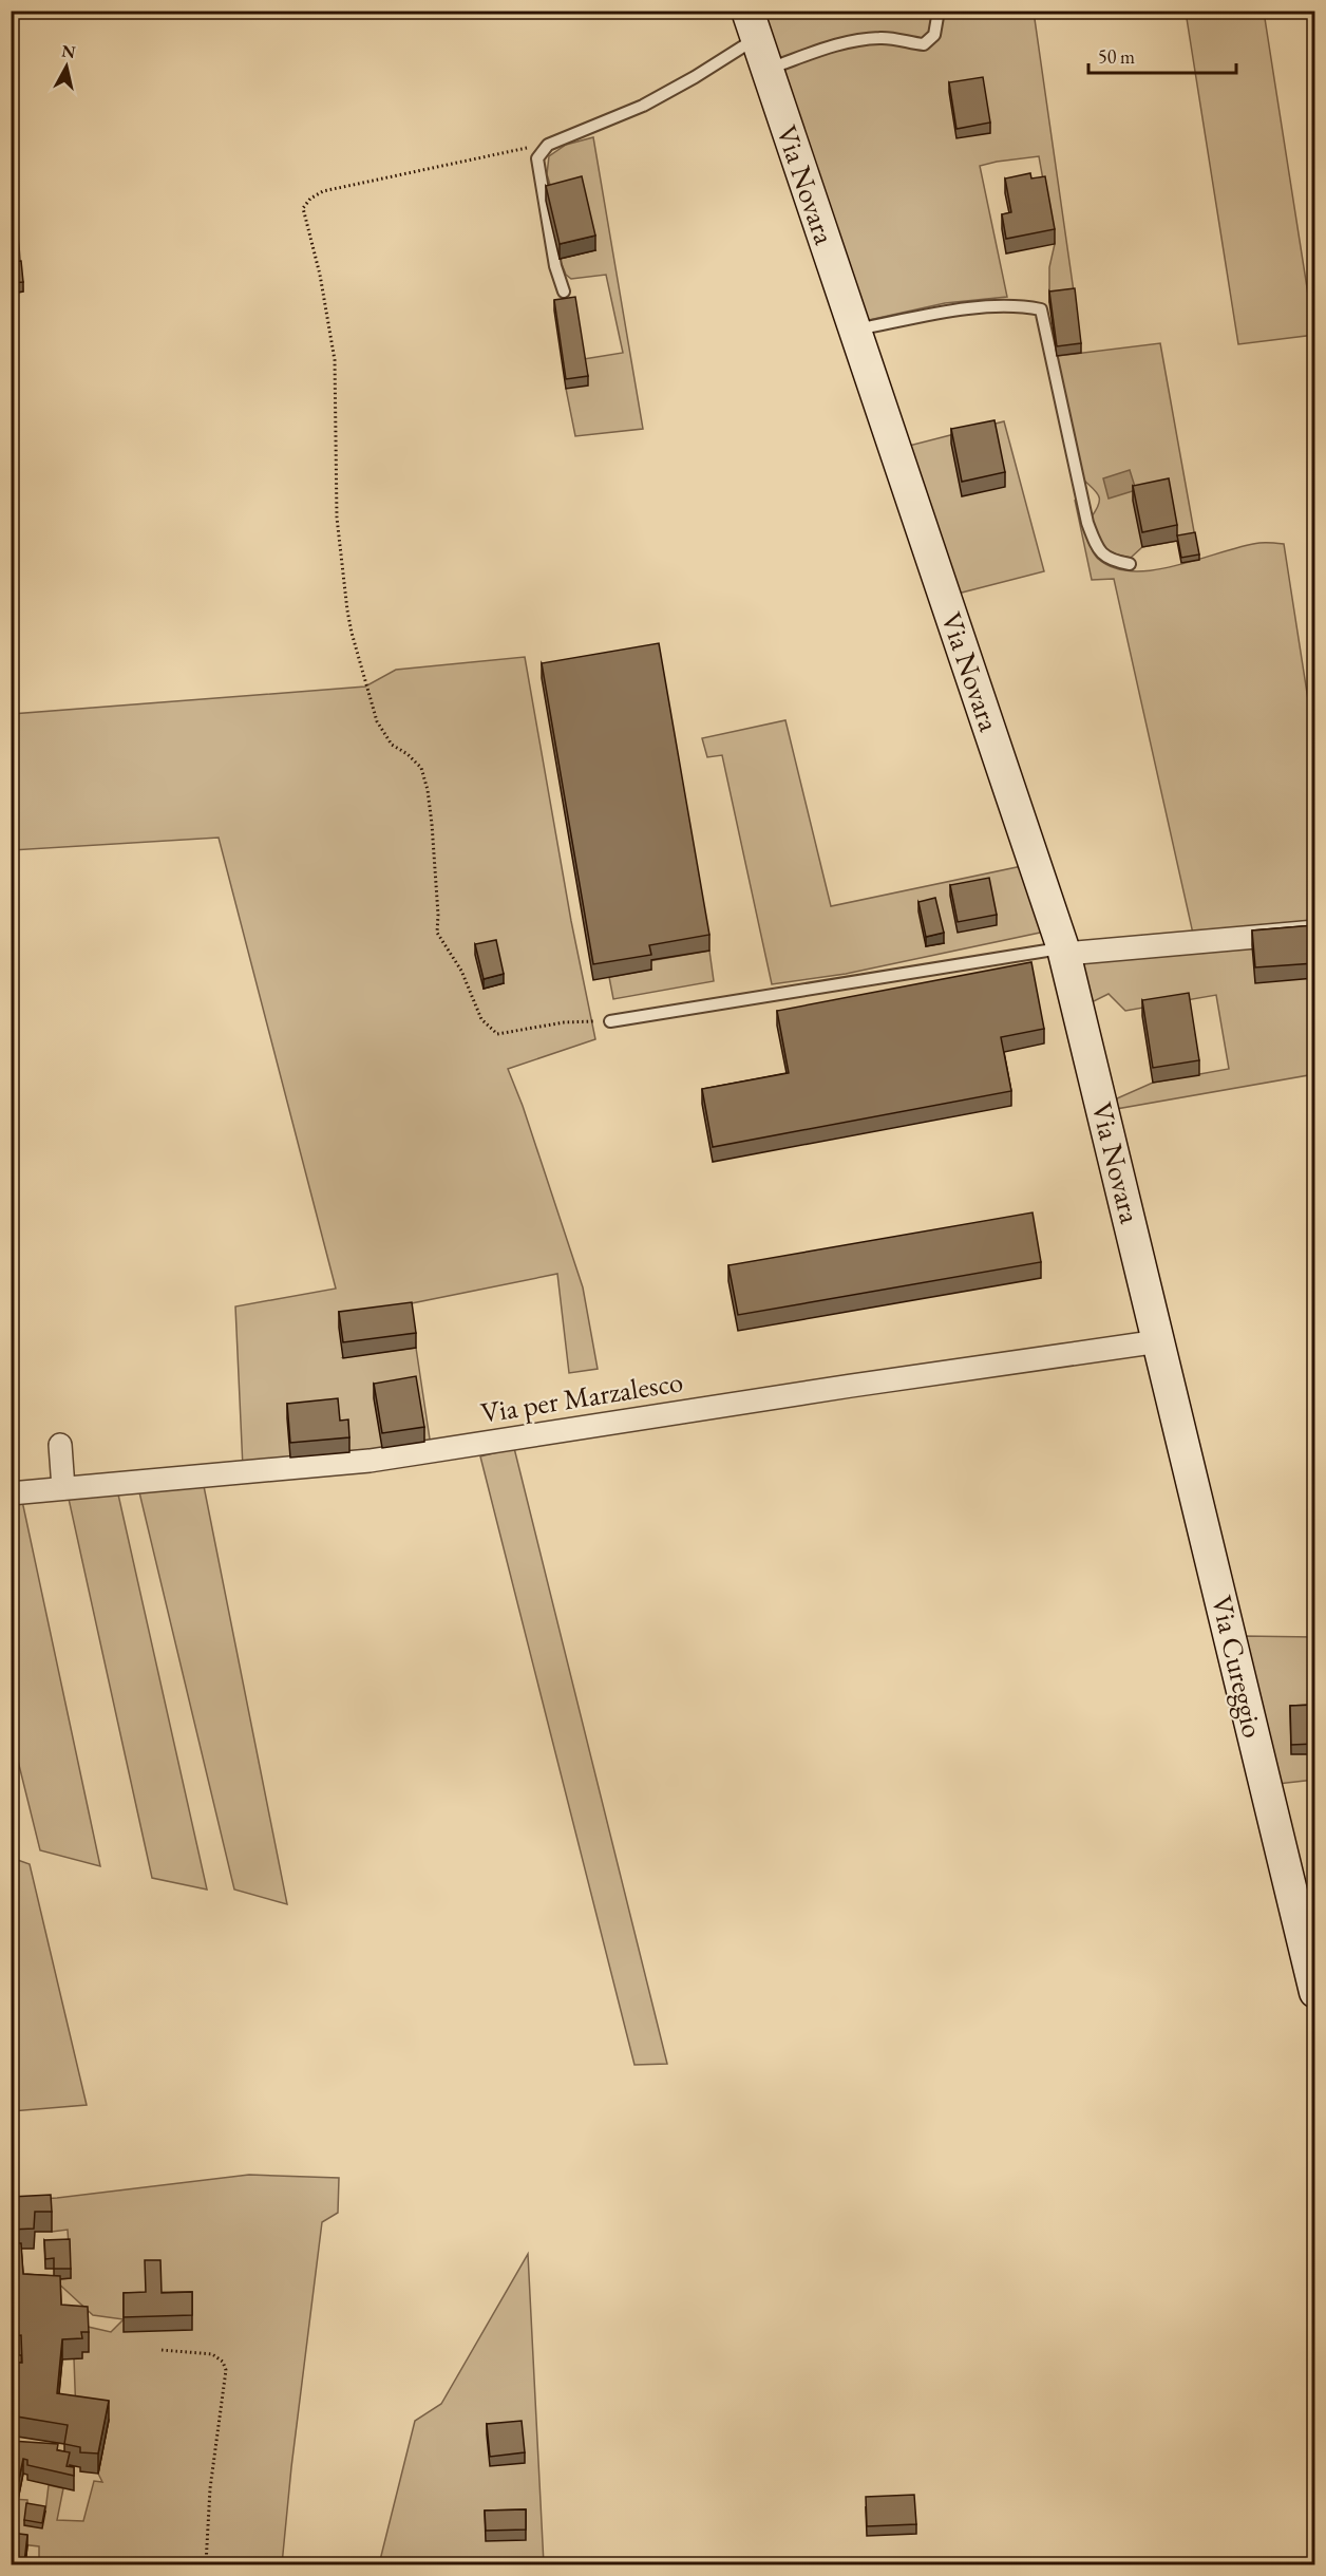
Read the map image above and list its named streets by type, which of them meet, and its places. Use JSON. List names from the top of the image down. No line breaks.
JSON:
{"streets":{"main road":["Via Novara","Via Cureggio"],"street":["Via per Marzalesco"]},"crossings":[["Via Novara","Via per Marzalesco"],["Via Novara","Via Cureggio"],["Via per Marzalesco","Via Cureggio"]],"scale_bar":"50 m","north":"top"}
